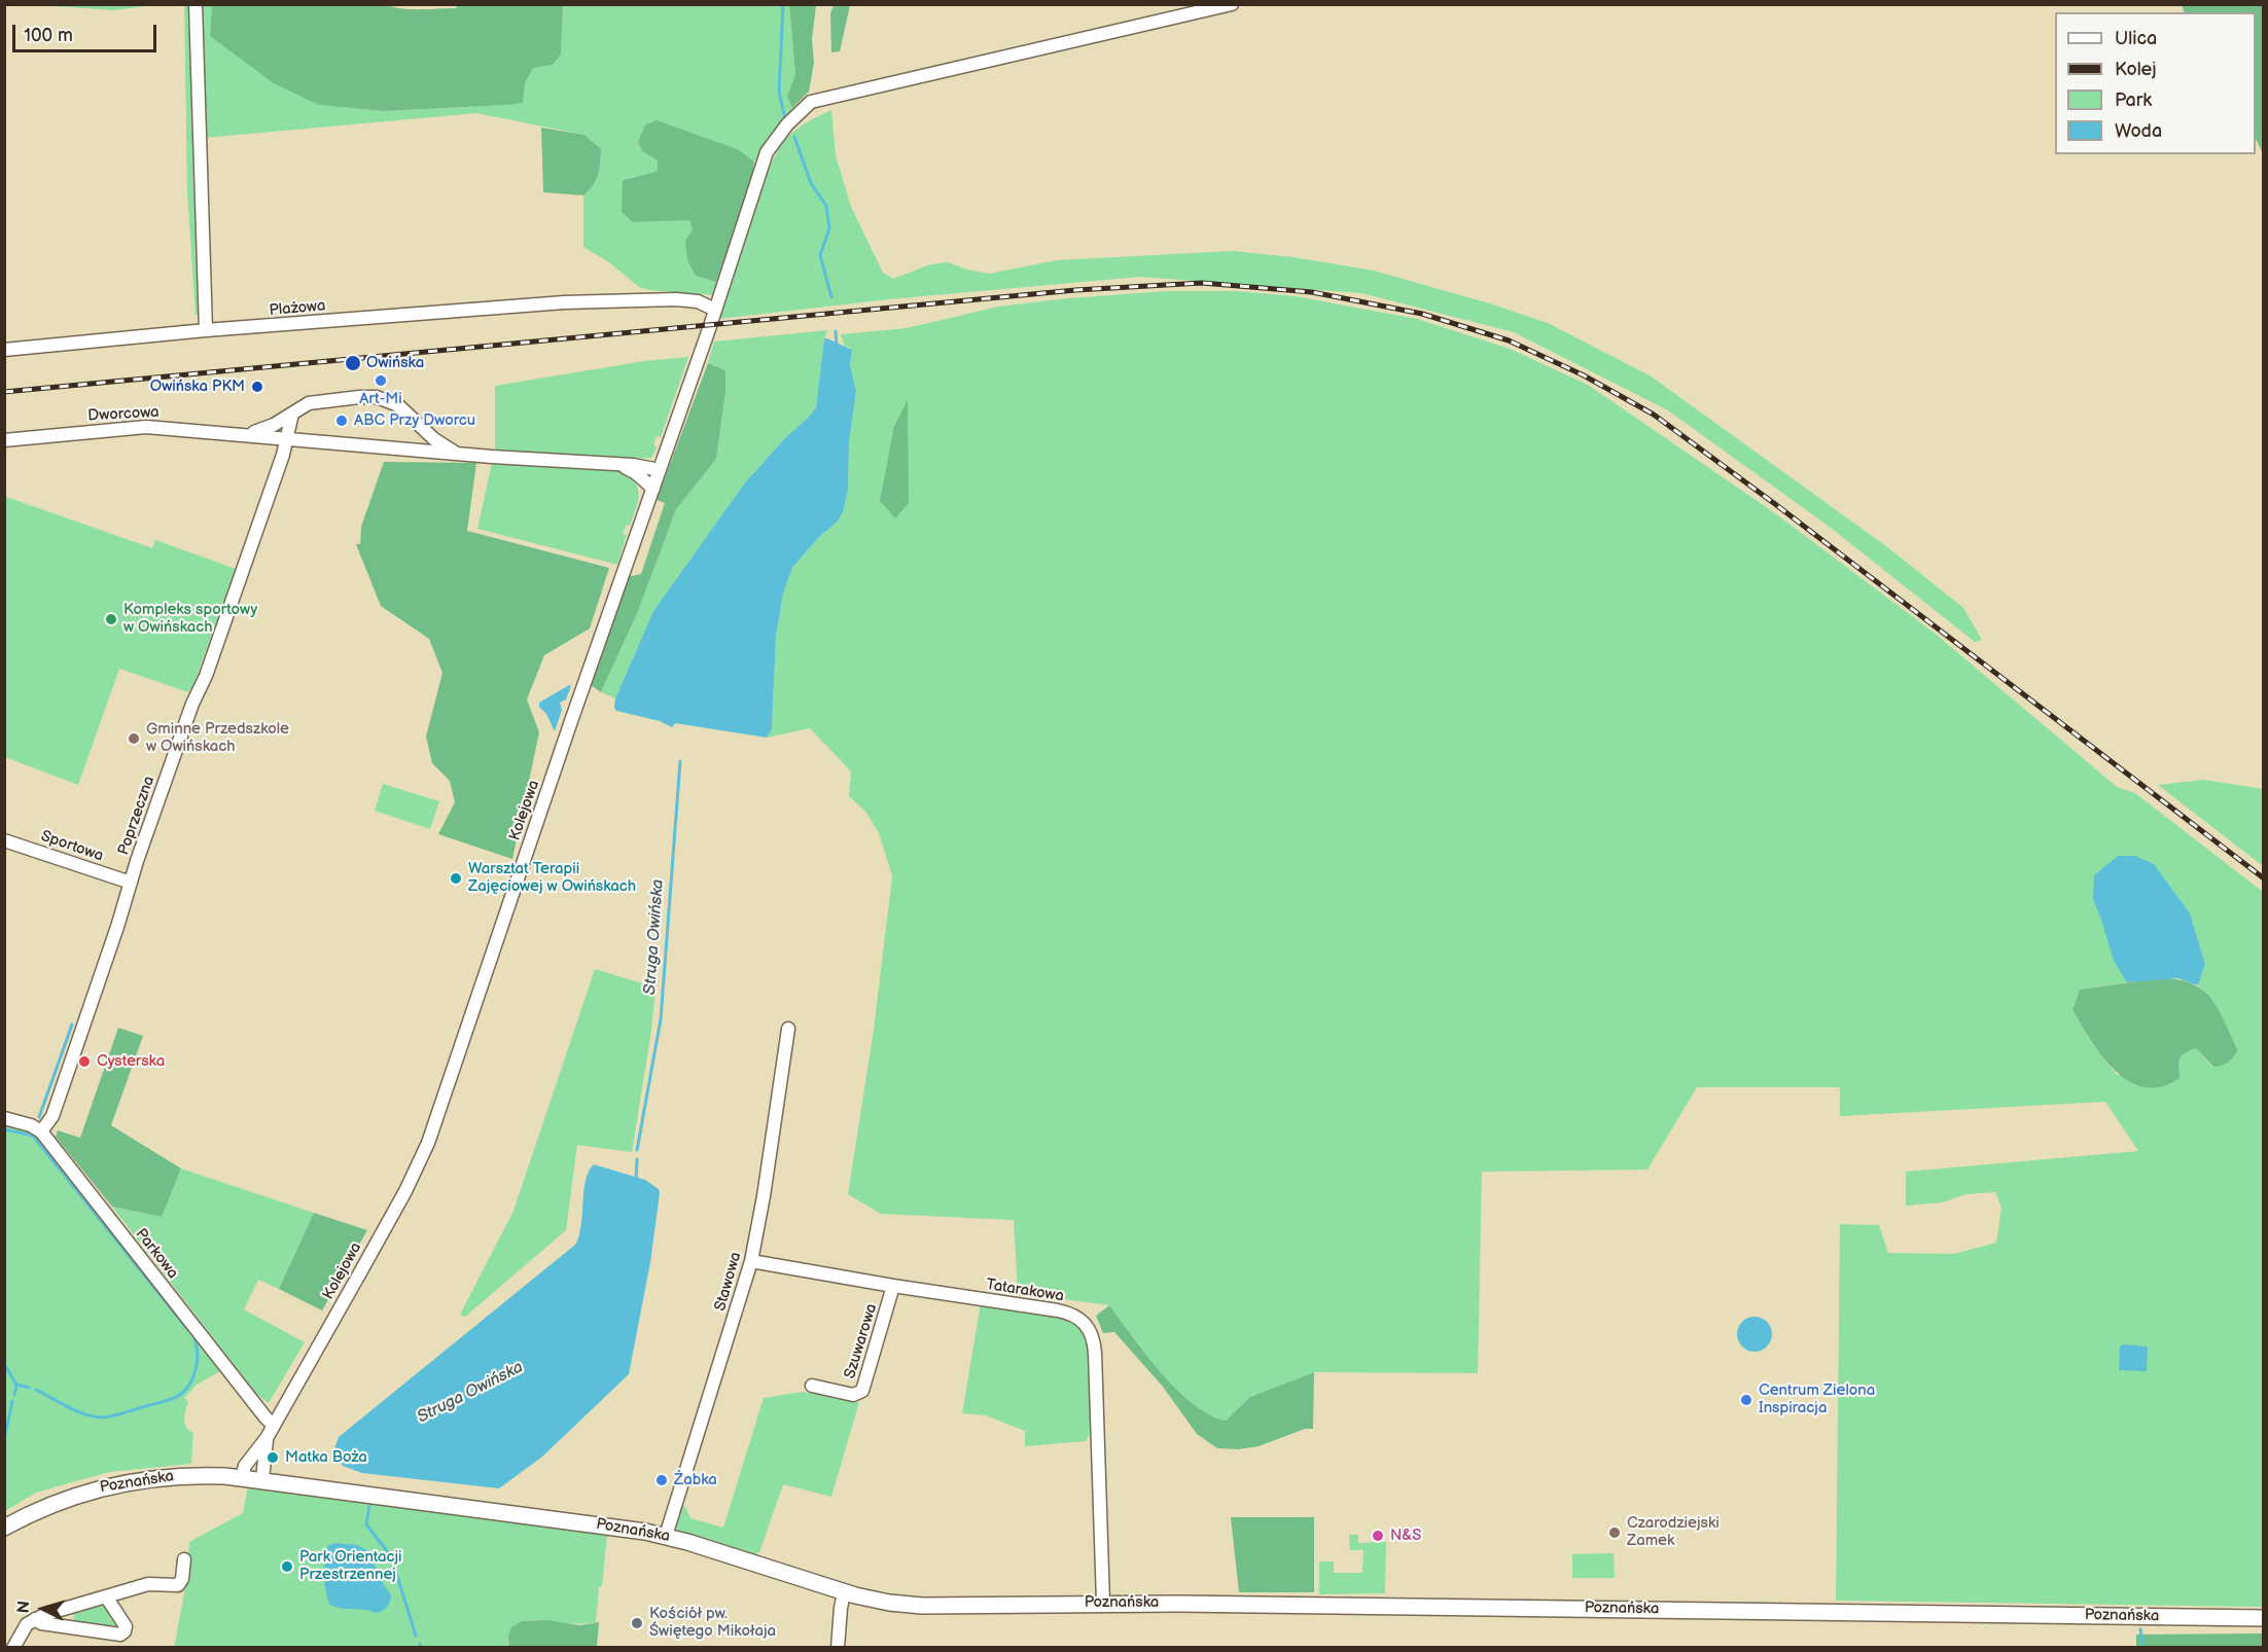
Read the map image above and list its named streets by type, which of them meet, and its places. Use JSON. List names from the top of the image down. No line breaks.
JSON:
{"streets":{"main road":["Poznańska"],"street":["Plażowa","Dworcowa","Kolejowa","Poprzeczna","Sportowa","Parkowa","Stawowa","Tatarakowa","Szuwarowa"]},"crossings":[["Plażowa","Kolejowa"],["Dworcowa","Kolejowa"],["Dworcowa","Poprzeczna"],["Kolejowa","Parkowa"],["Kolejowa","Poznańska"],["Poprzeczna","Sportowa"],["Poprzeczna","Parkowa"],["Stawowa","Tatarakowa"],["Stawowa","Poznańska"],["Tatarakowa","Szuwarowa"],["Tatarakowa","Poznańska"]],"water":["Struga Owińska"],"places":["Owińska","Art-Mi","Owińska PKM","ABC Przy Dworcu","Kompleks sportowy w Owińskach","Gminne Przedszkole w Owińskach","Warsztat Terapii Zajęciowej w Owińskach","Cysterska","Centrum Zielona Inspiracja","Matka Boża","Żabka","Czarodziejski Zamek","N&S","Park Orientacji Przestrzennej","Kościół pw. Świętego Mikołaja"],"legend":["Ulica","Kolej","Park","Woda"],"scale_bar":"100 m","north":"left"}
